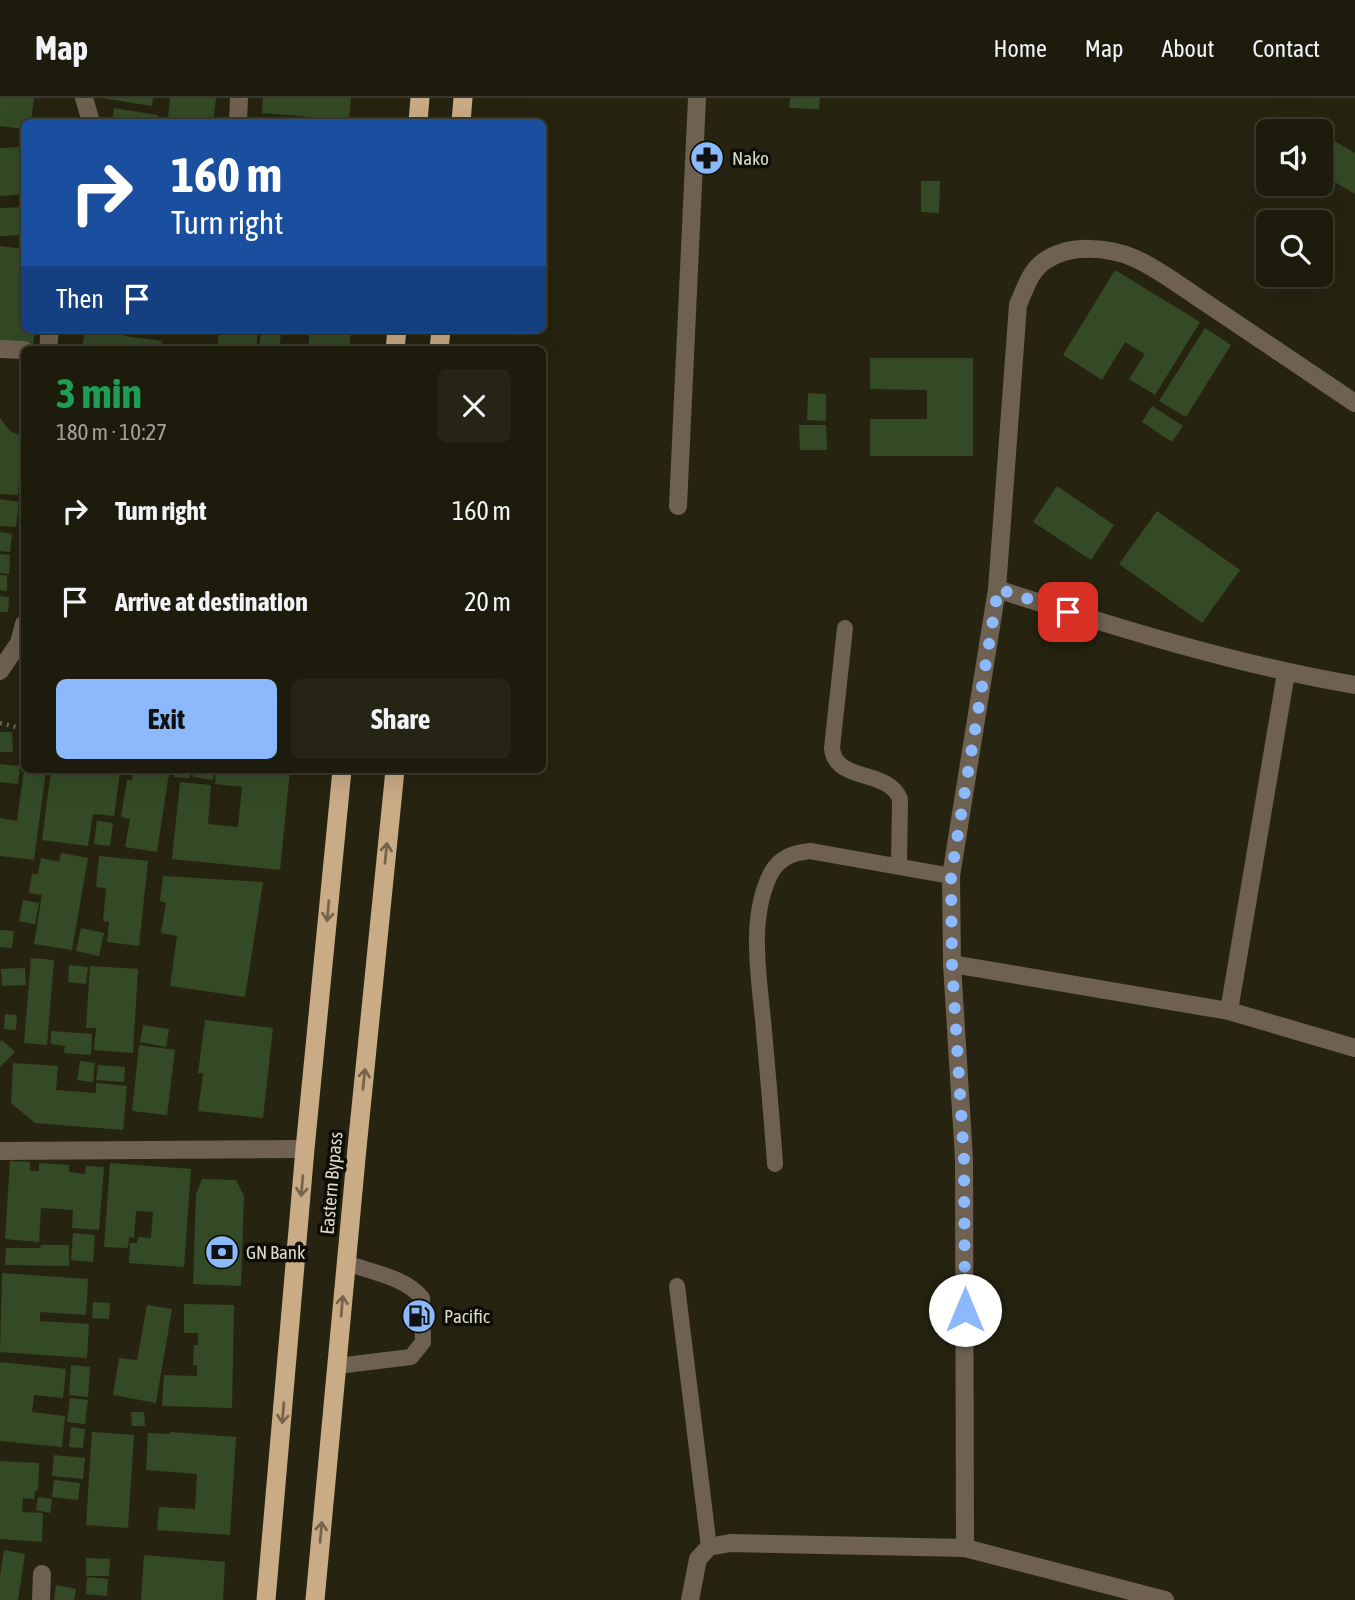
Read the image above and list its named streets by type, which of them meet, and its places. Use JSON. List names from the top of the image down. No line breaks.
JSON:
{"streets":{"highway":["Eastern Bypass"]},"places":{"pharmacy":["Nako"],"bank":["GN Bank"],"fuel station":["Pacific"]},"page":{"header":"Map","nav":["Home","Map","About","Contact"],"turn":["160 m","Turn right"],"then":"Then","heading":["3 min","180 m · 10:27"],"list":[{"name":"Turn right","value":"160 m"},{"name":"Arrive at destination","value":"20 m"}],"buttons":["Exit","Share"]}}
